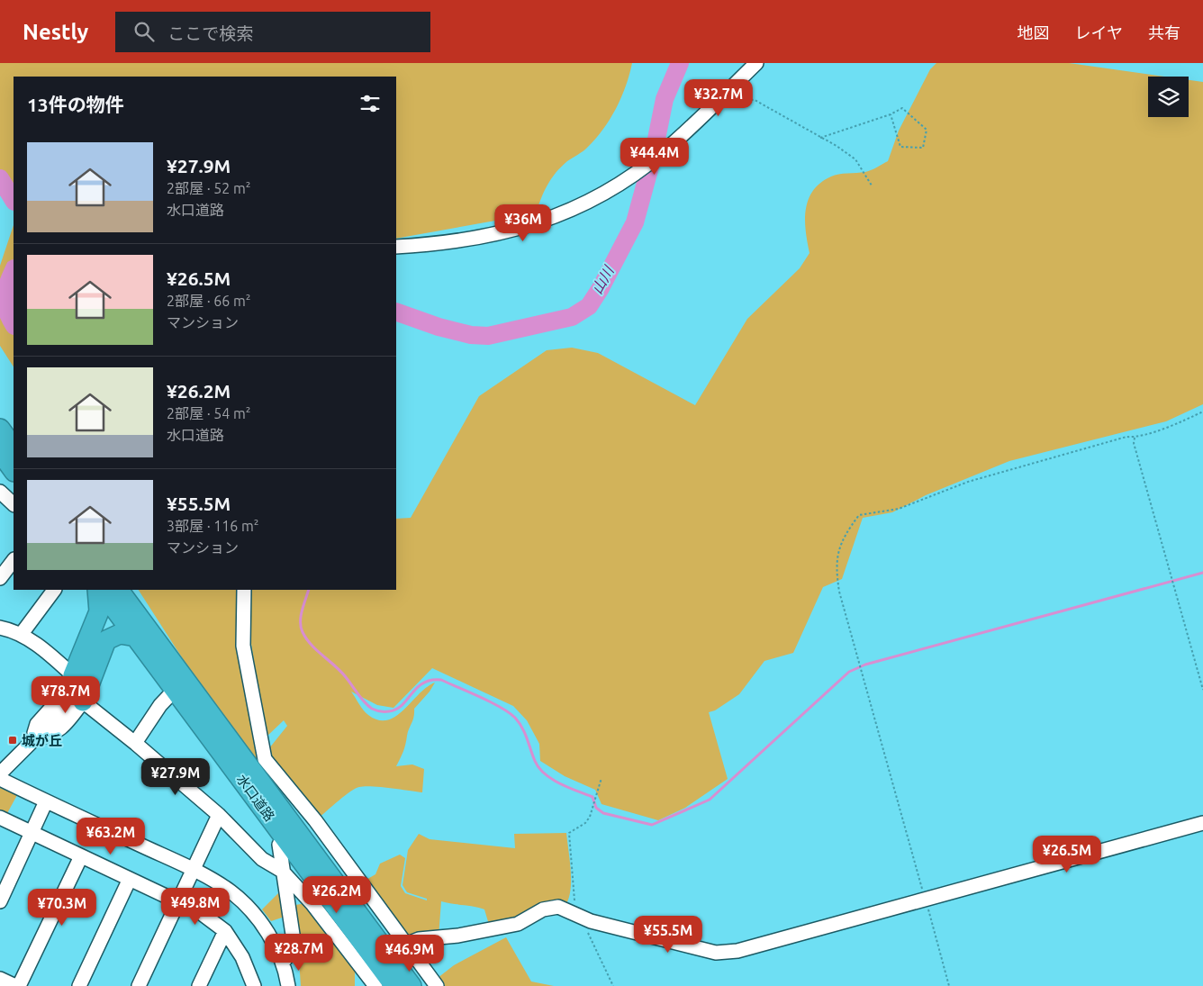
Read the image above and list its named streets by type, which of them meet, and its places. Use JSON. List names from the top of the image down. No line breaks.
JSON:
{"streets":{"highway":["水口道路"]},"water":["山川"],"places":{"transit":["城が丘"]},"page":{"header":"Nestly","search":"ここで検索","nav":["地図","レイヤ","共有"],"heading":"13件の物件","price":["¥32.7M","¥44.4M","¥36M","¥78.7M","¥27.9M","¥63.2M","¥26.5M","¥26.2M","¥49.8M","¥70.3M","¥55.5M","¥28.7M","¥46.9M"],"list":[{"name":"¥27.9M","note":"2部屋 · 52 m² · 水口道路"},{"name":"¥26.5M","note":"2部屋 · 66 m² · マンション"},{"name":"¥26.2M","note":"2部屋 · 54 m² · 水口道路"},{"name":"¥55.5M","note":"3部屋 · 116 m² · マンション"}]}}
